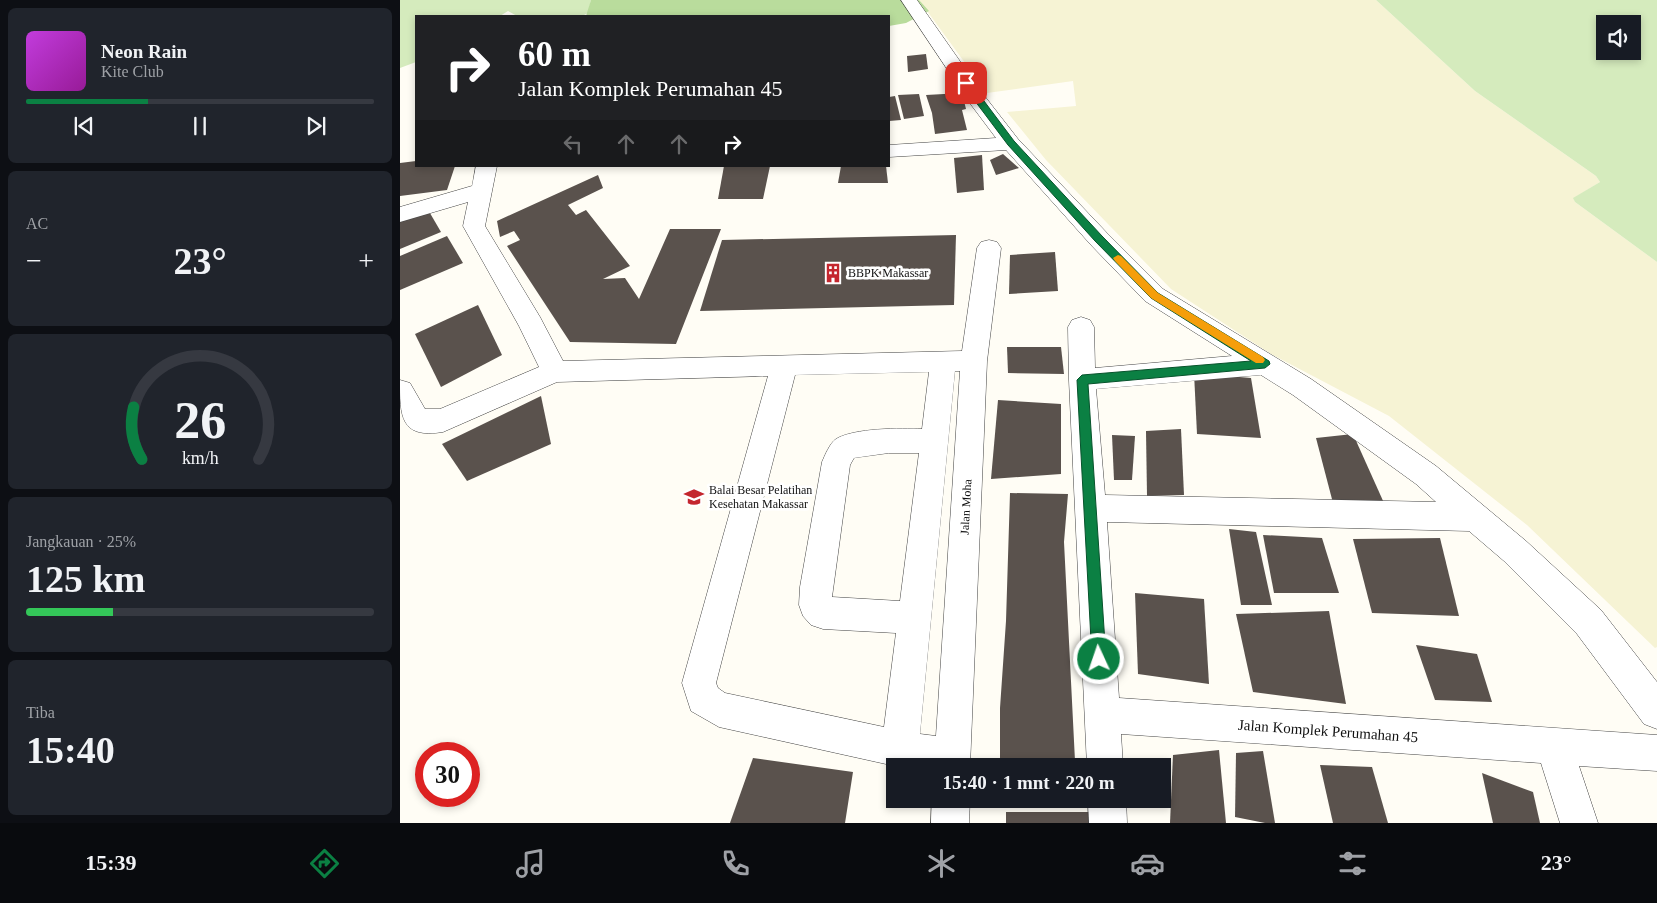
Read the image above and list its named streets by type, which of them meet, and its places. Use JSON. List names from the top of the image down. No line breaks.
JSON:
{"streets":{"street":["Jalan Moha","Jalan Komplek Perumahan 45"]},"places":{"building":["BBPK Makassar"],"school or university":["Balai Besar Pelatihan Kesehatan Makassar"]},"page":{"turn":["60 m","Jalan Komplek Perumahan 45"],"song":["Neon Rain","Kite Club"],"tile":["AC",["Jangkauan · 25%","125 km"],["Tiba","15:40"]],"heat":["−","23°","+"],"limit":"30","trip":"15:40 · 1 mnt · 220 m","tabs":["15:39","23°"],"gauge":["26","km/h"]}}
